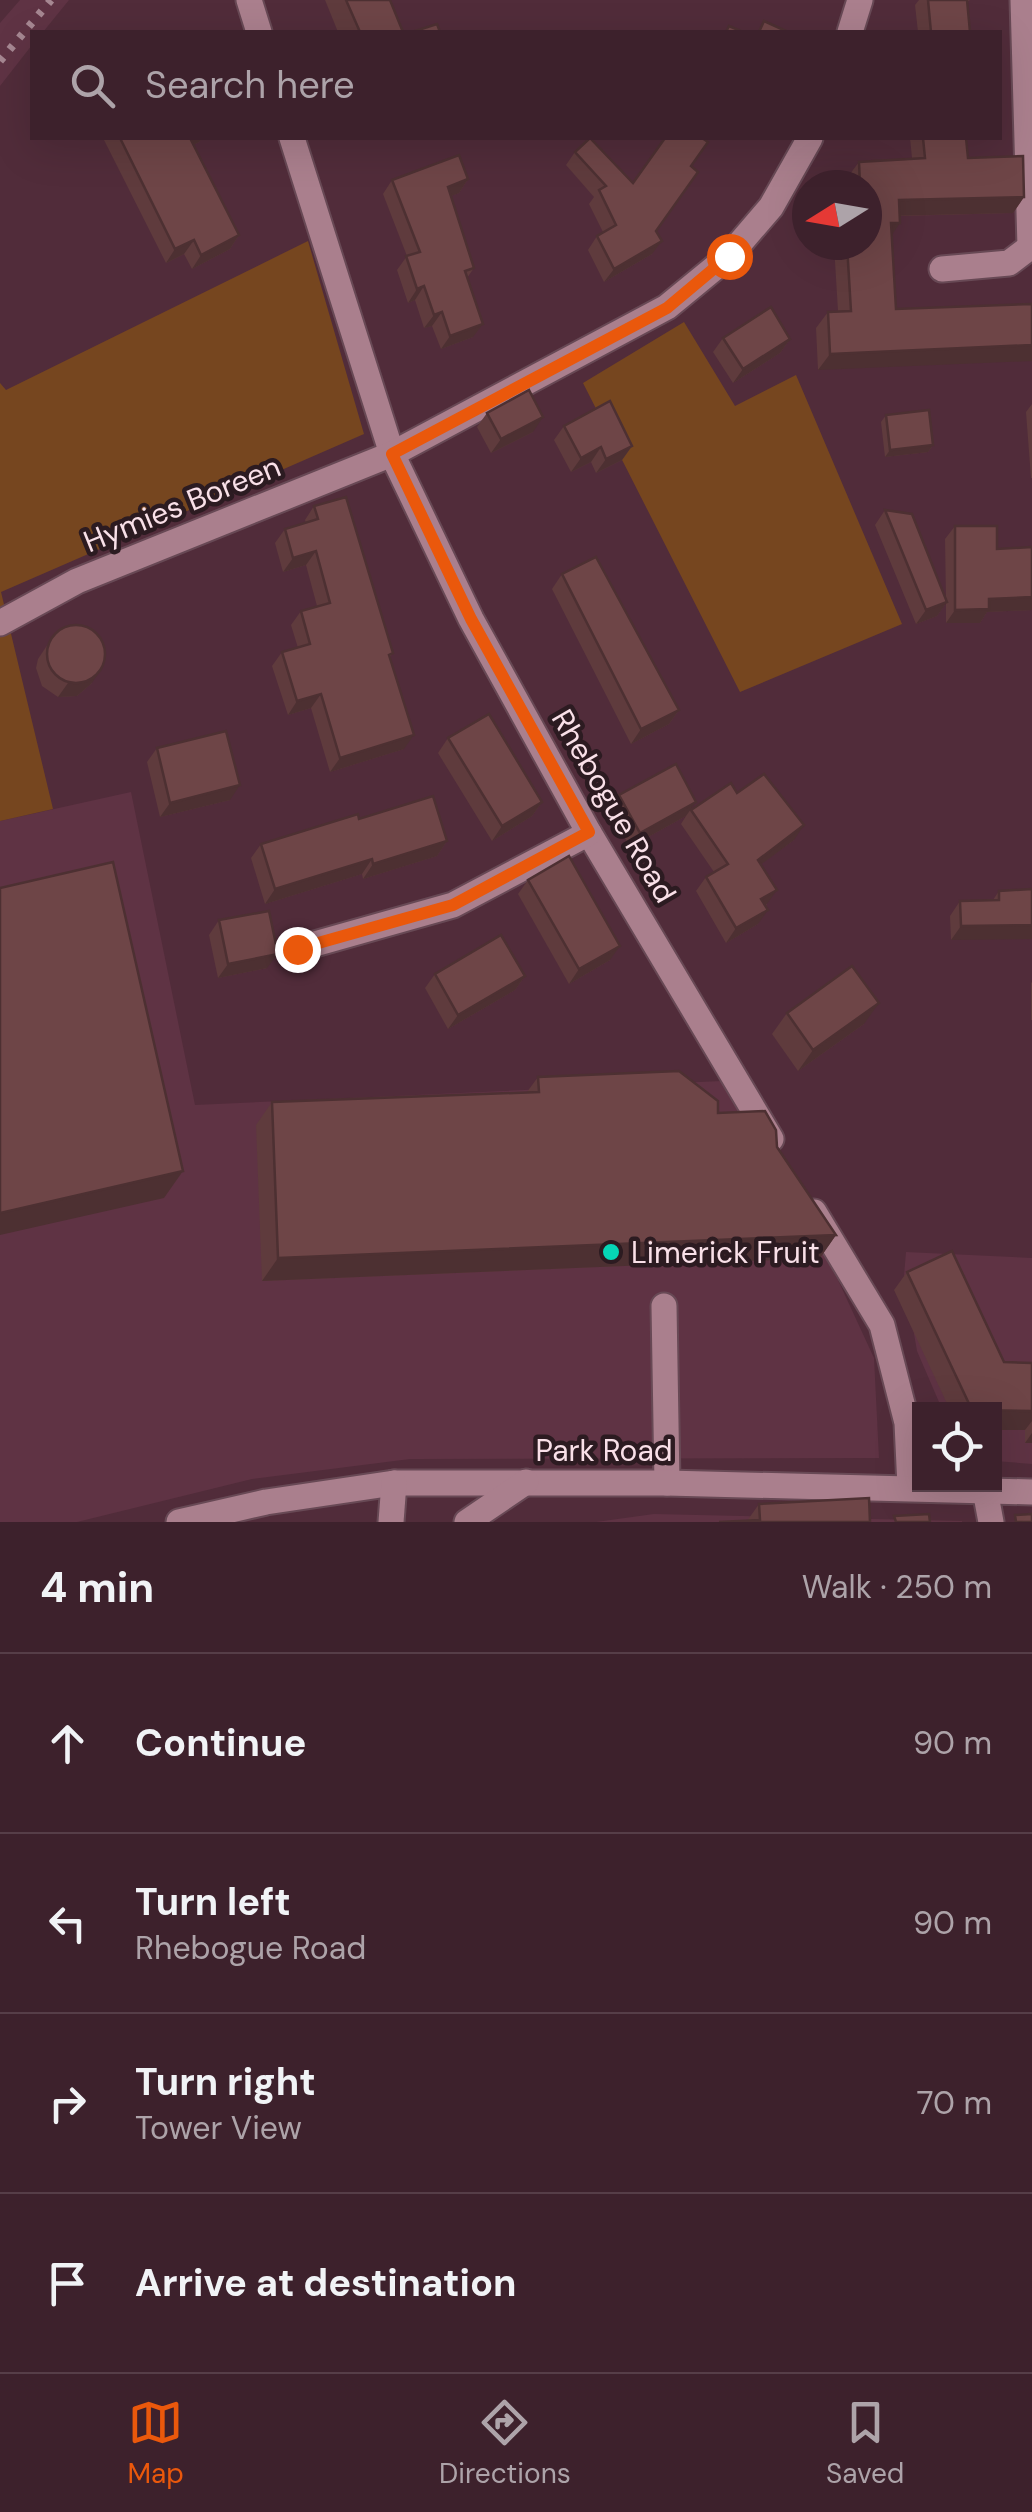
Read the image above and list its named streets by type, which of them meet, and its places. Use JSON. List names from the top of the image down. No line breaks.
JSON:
{"streets":{"street":["Hymies Boreen","Rhebogue Road","Park Road"]},"crossings":[["Hymies Boreen","Rhebogue Road"]],"places":["Limerick Fruit"],"north":"left","page":{"search":"Search here","heading":["4 min","Walk · 250 m"],"list":[["Continue","90 m"],["Turn left","Rhebogue Road","90 m"],["Turn right","Tower View","70 m"],"Arrive at destination"],"nav":["Map","Directions","Saved"]}}
